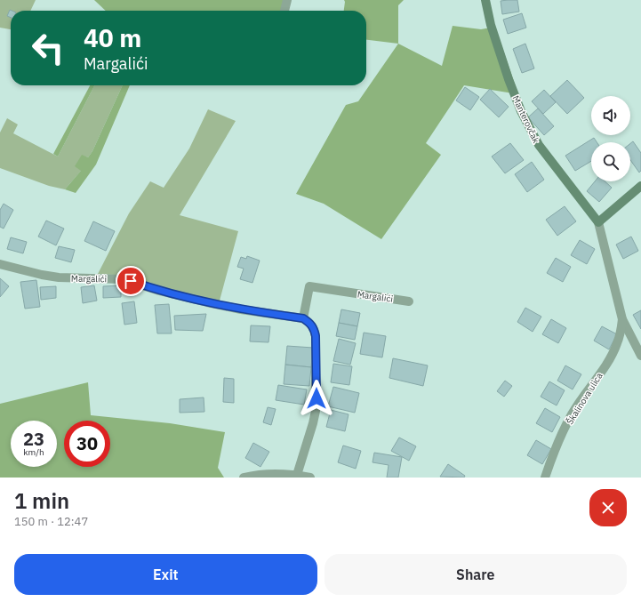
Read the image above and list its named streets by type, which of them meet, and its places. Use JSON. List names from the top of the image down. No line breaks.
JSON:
{"streets":{"street":["Manterovčak","Margalići","Škalinova ulica"]},"page":{"turn":["40 m","Margalići"],"speed":"23 km/h","limit":"30","heading":["1 min","150 m · 12:47"],"buttons":["Exit","Share"]}}
